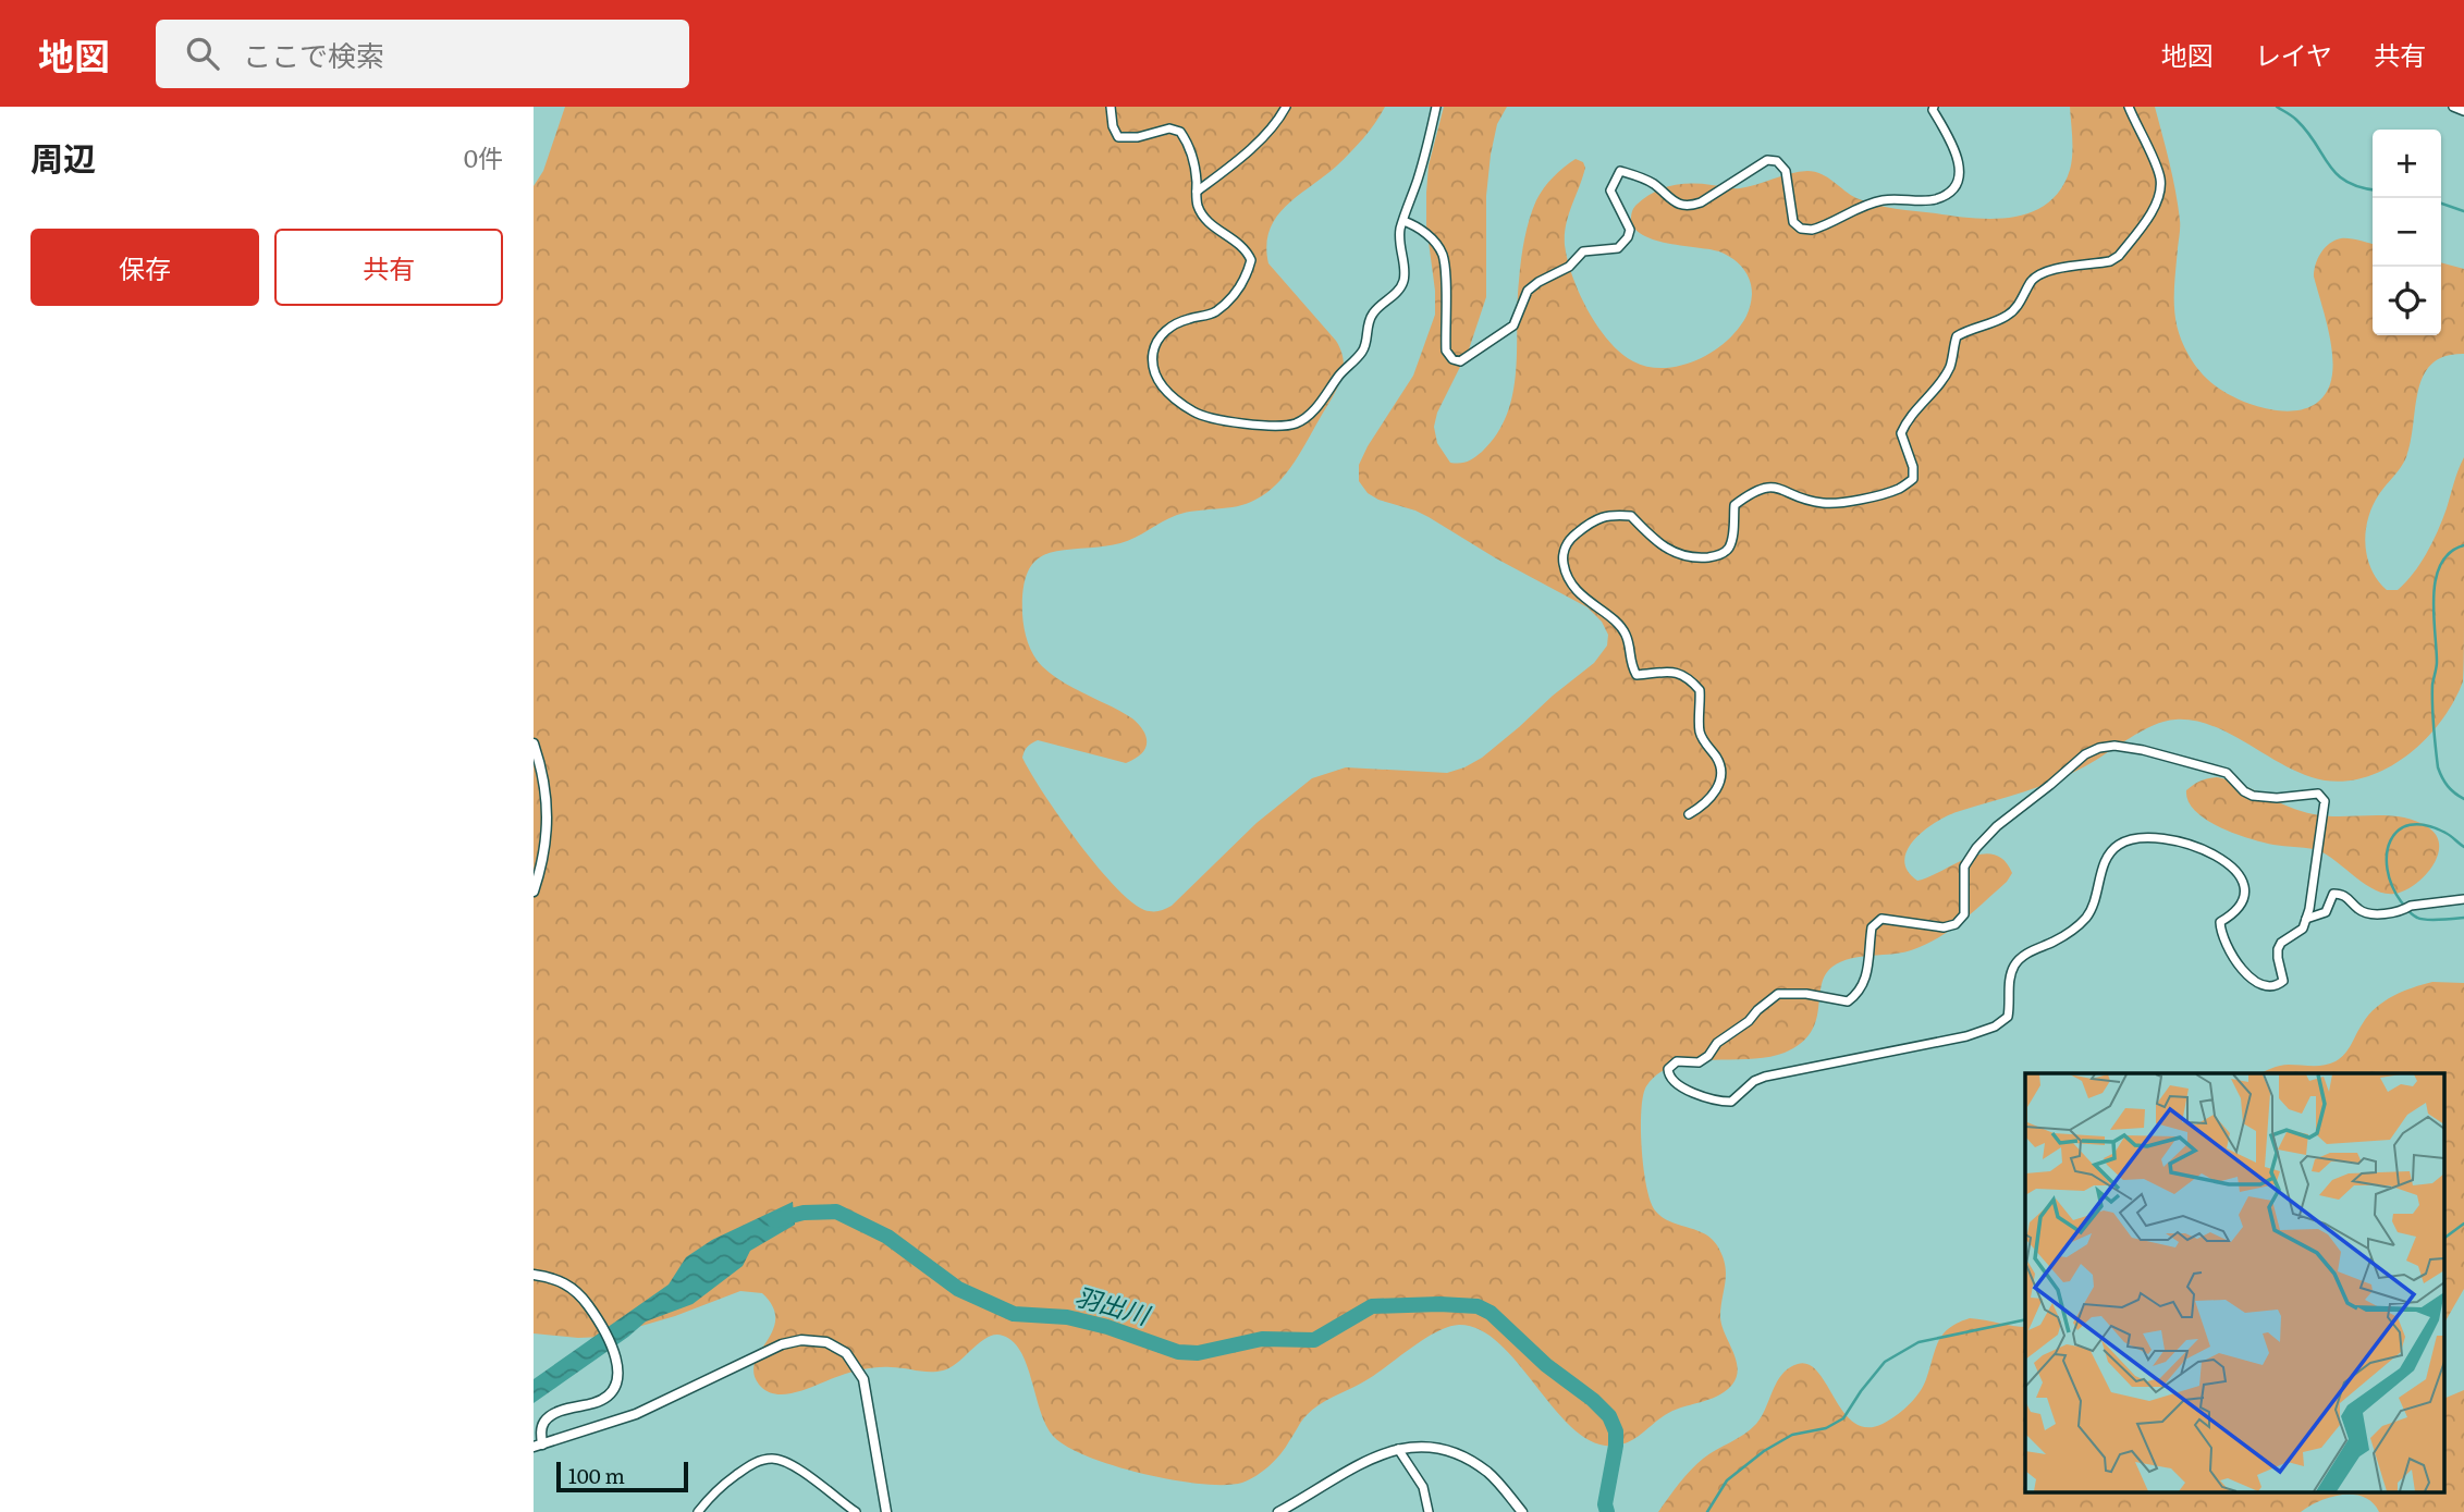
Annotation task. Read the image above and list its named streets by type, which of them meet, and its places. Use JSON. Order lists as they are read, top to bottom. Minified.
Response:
{"water":["羽出川"],"scale_bar":"100 m","page":{"header":"地図","search":"ここで検索","nav":["地図","レイヤ","共有"],"heading":["周辺","0件"],"map_buttons":["+","−"],"buttons":["保存","共有"],"scale":"100 m"}}
